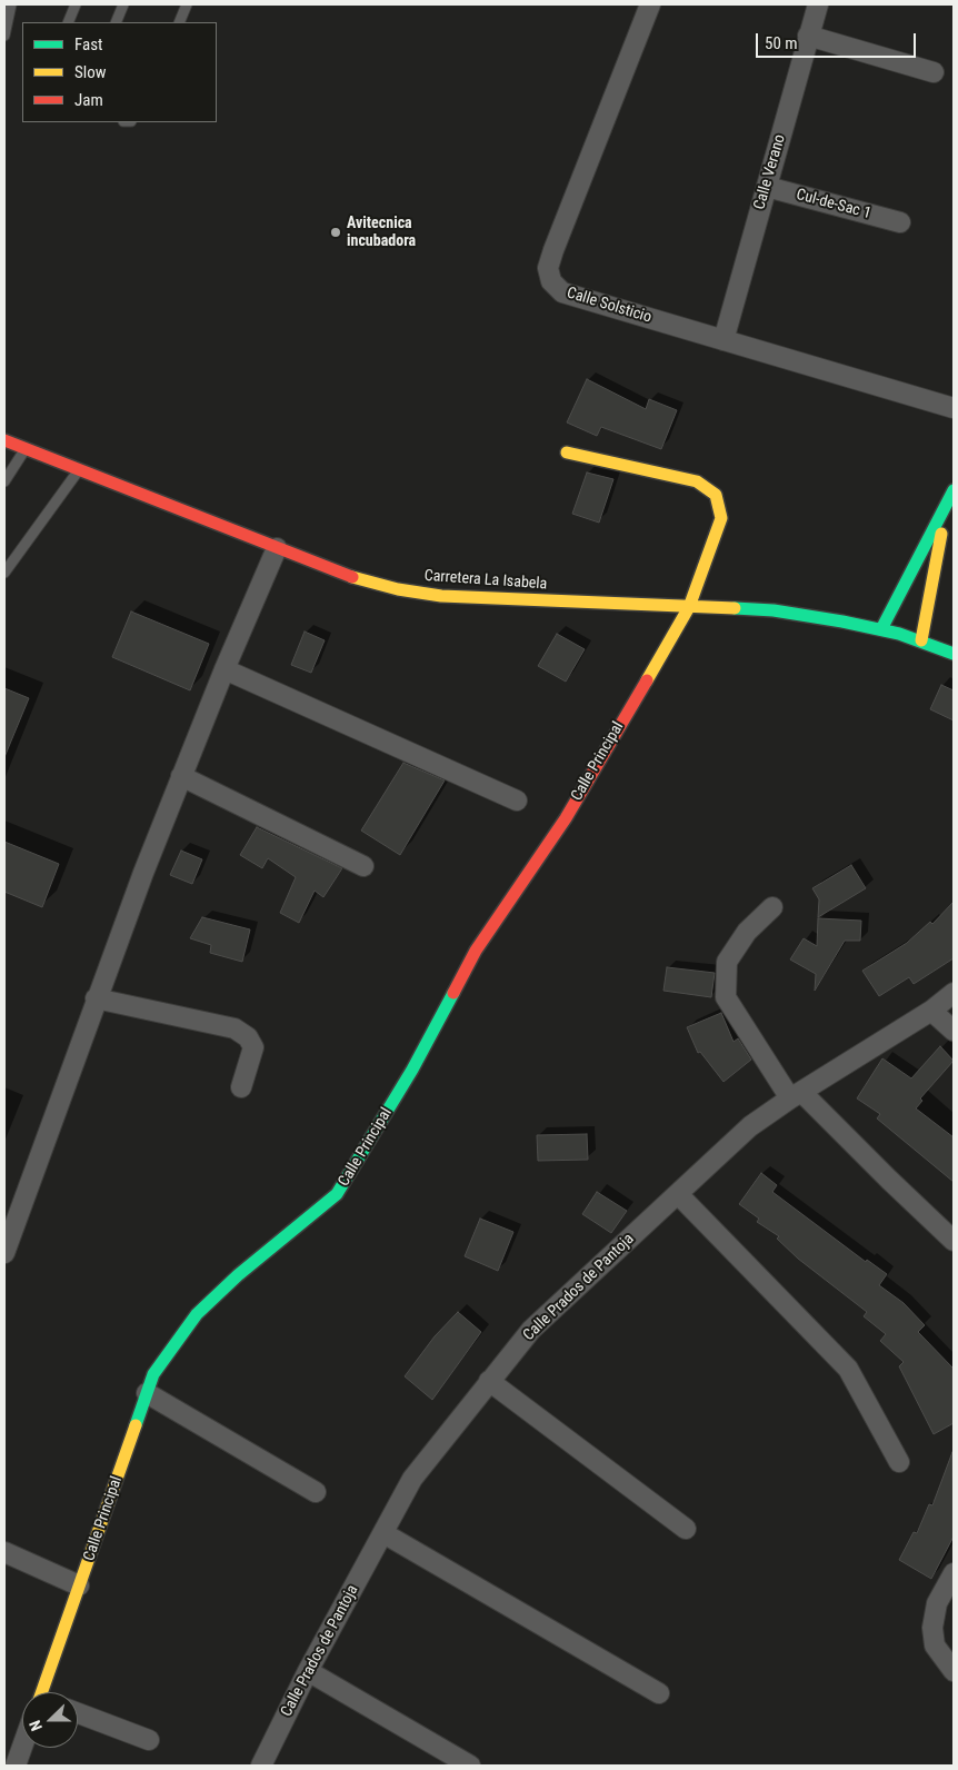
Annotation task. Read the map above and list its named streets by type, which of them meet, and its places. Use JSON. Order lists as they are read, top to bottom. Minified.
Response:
{"streets":{"street":["Calle Verano","Cul-de-Sac 1","Calle Solsticio","Carretera La Isabela","Calle Principal","Calle Prados de Pantoja"]},"crossings":[["Calle Verano","Cul-de-Sac 1"],["Calle Verano","Calle Solsticio"],["Carretera La Isabela","Calle Principal"]],"places":["Avitecnica incubadora"],"legend":["Fast","Slow","Jam"],"scale_bar":"50 m","north":"left"}
